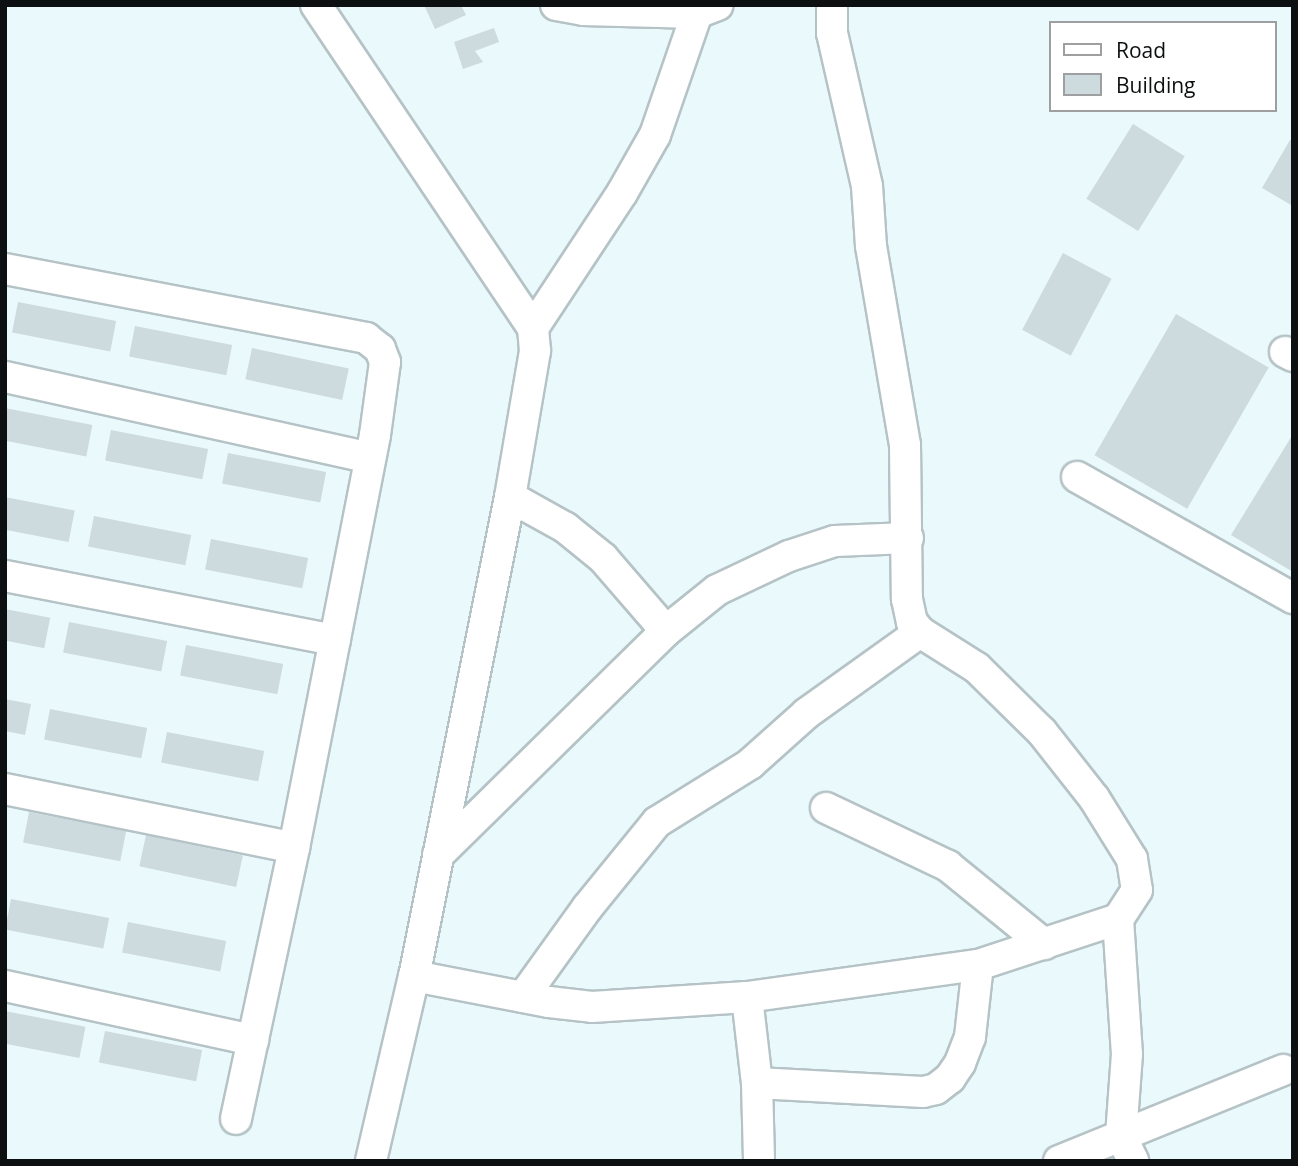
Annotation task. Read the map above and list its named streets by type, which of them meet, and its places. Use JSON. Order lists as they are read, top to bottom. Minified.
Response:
{"legend":["Road","Building"]}
